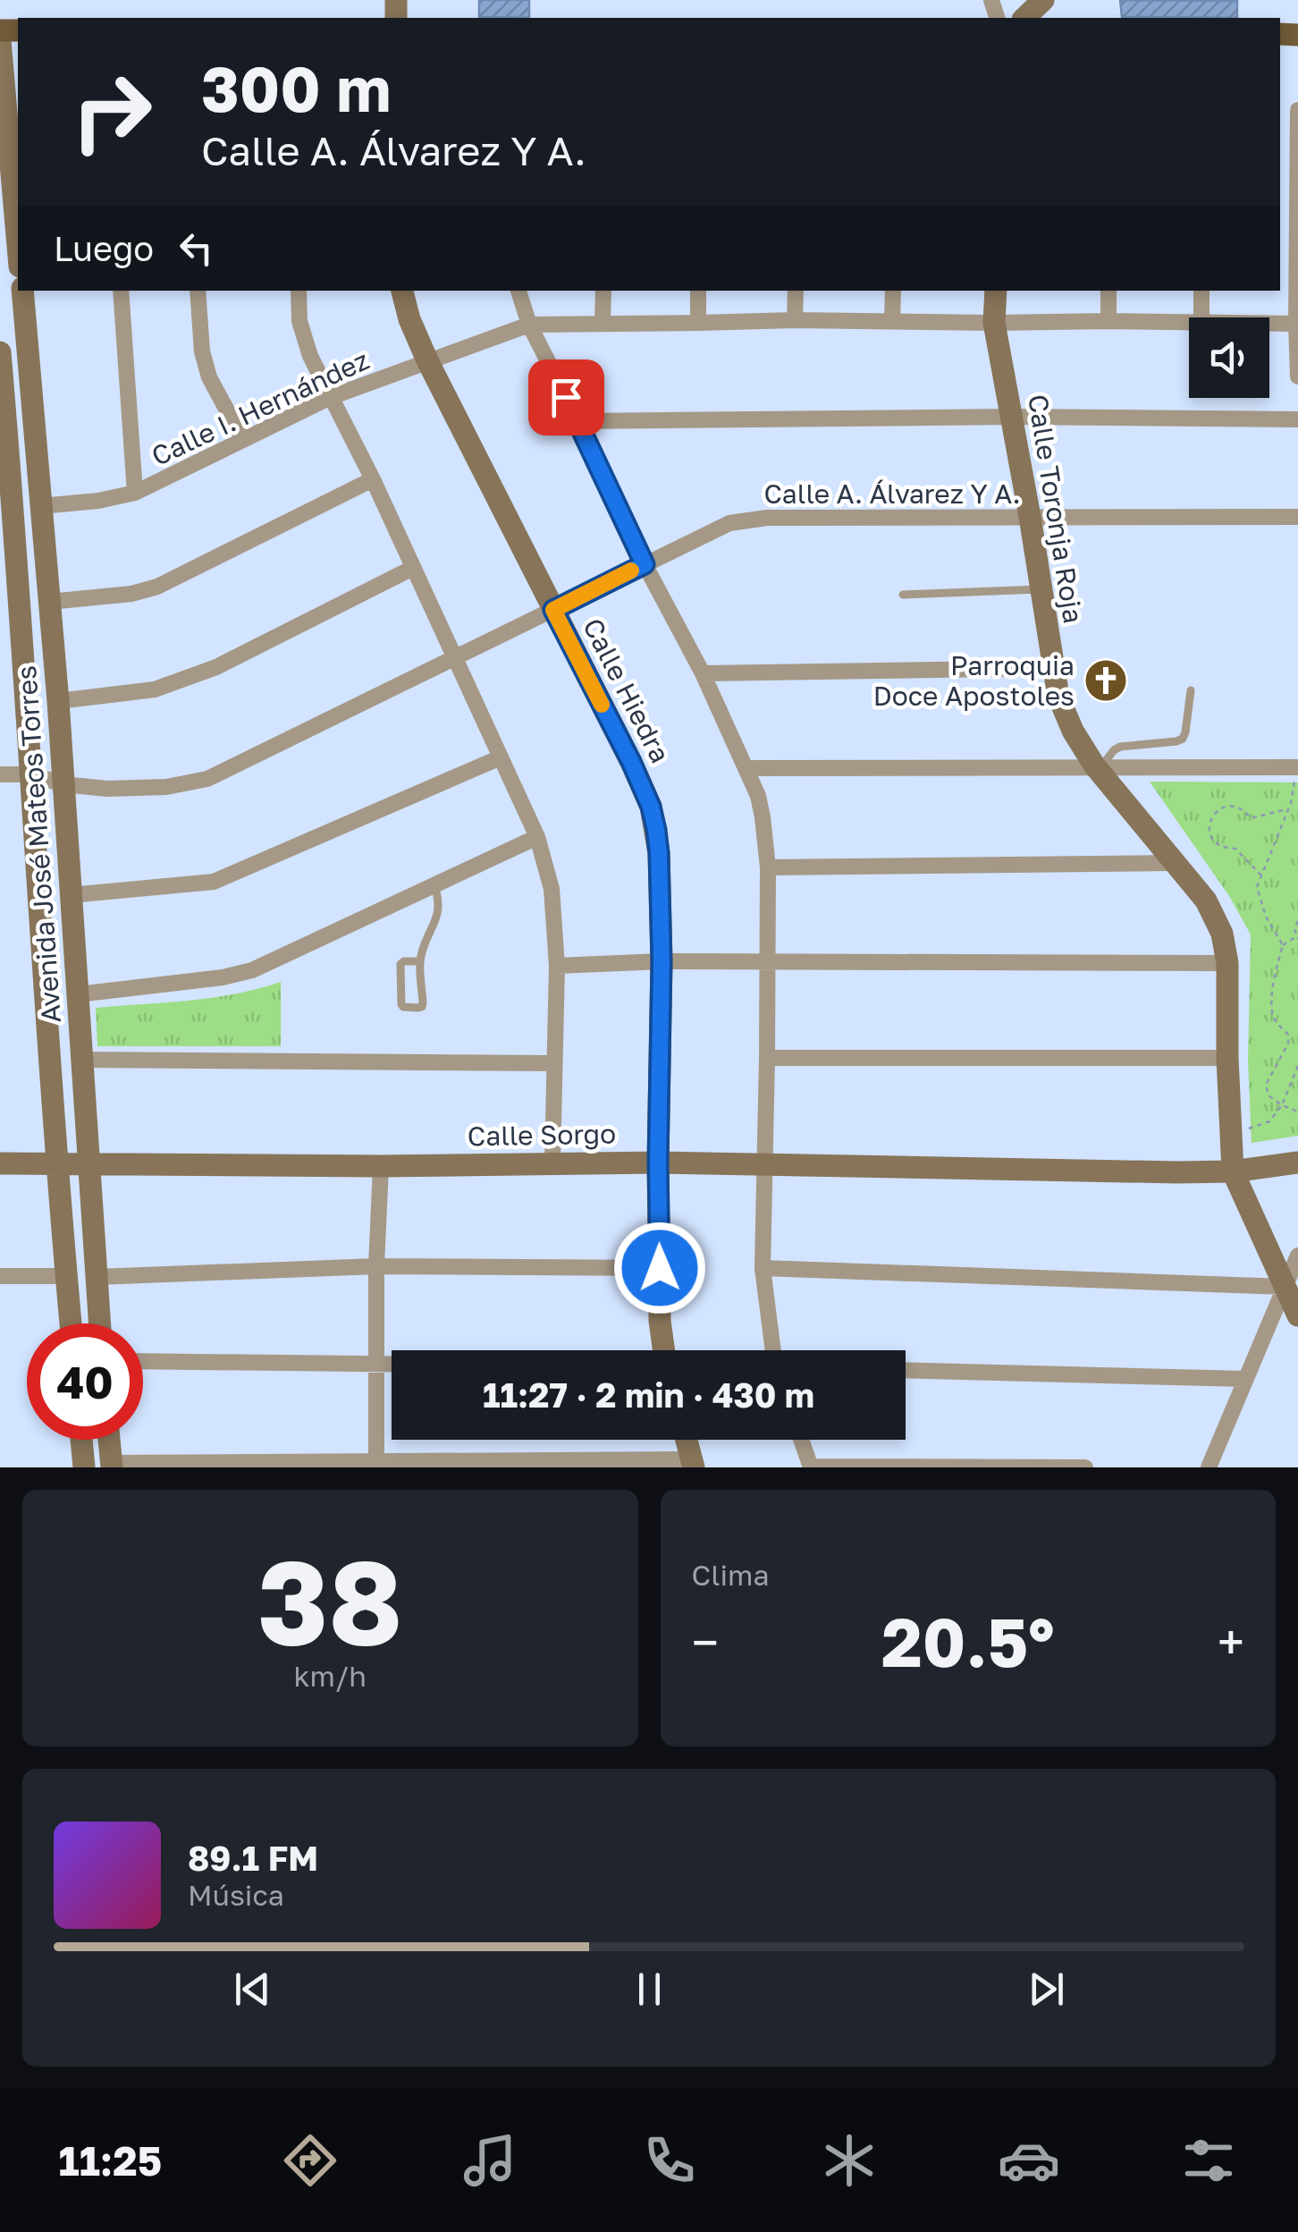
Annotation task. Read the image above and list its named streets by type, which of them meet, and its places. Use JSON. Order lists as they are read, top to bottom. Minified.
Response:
{"streets":{"street":["Calle I. Hernández","Calle A. Álvarez Y A.","Calle Toronja Roja","Calle Hiedra","Avenida José Mateos Torres","Calle Sorgo"]},"crossings":[["Calle I. Hernández","Calle Toronja Roja"],["Calle I. Hernández","Calle Hiedra"],["Calle I. Hernández","Avenida José Mateos Torres"],["Calle A. Álvarez Y A.","Calle Toronja Roja"],["Calle A. Álvarez Y A.","Calle Hiedra"],["Calle A. Álvarez Y A.","Avenida José Mateos Torres"],["Calle Toronja Roja","Calle Sorgo"],["Calle Hiedra","Calle Sorgo"],["Avenida José Mateos Torres","Calle Sorgo"]],"places":{"church":["Parroquia Doce Apostoles"]},"page":{"turn":["300 m","Calle A. Álvarez Y A."],"then":"Luego","limit":"40","trip":"11:27 · 2 min · 430 m","tile":[["38","km/h"],"Clima"],"heat":["−","20.5°","+"],"song":["89.1 FM","Música"],"tabs":"11:25"}}
